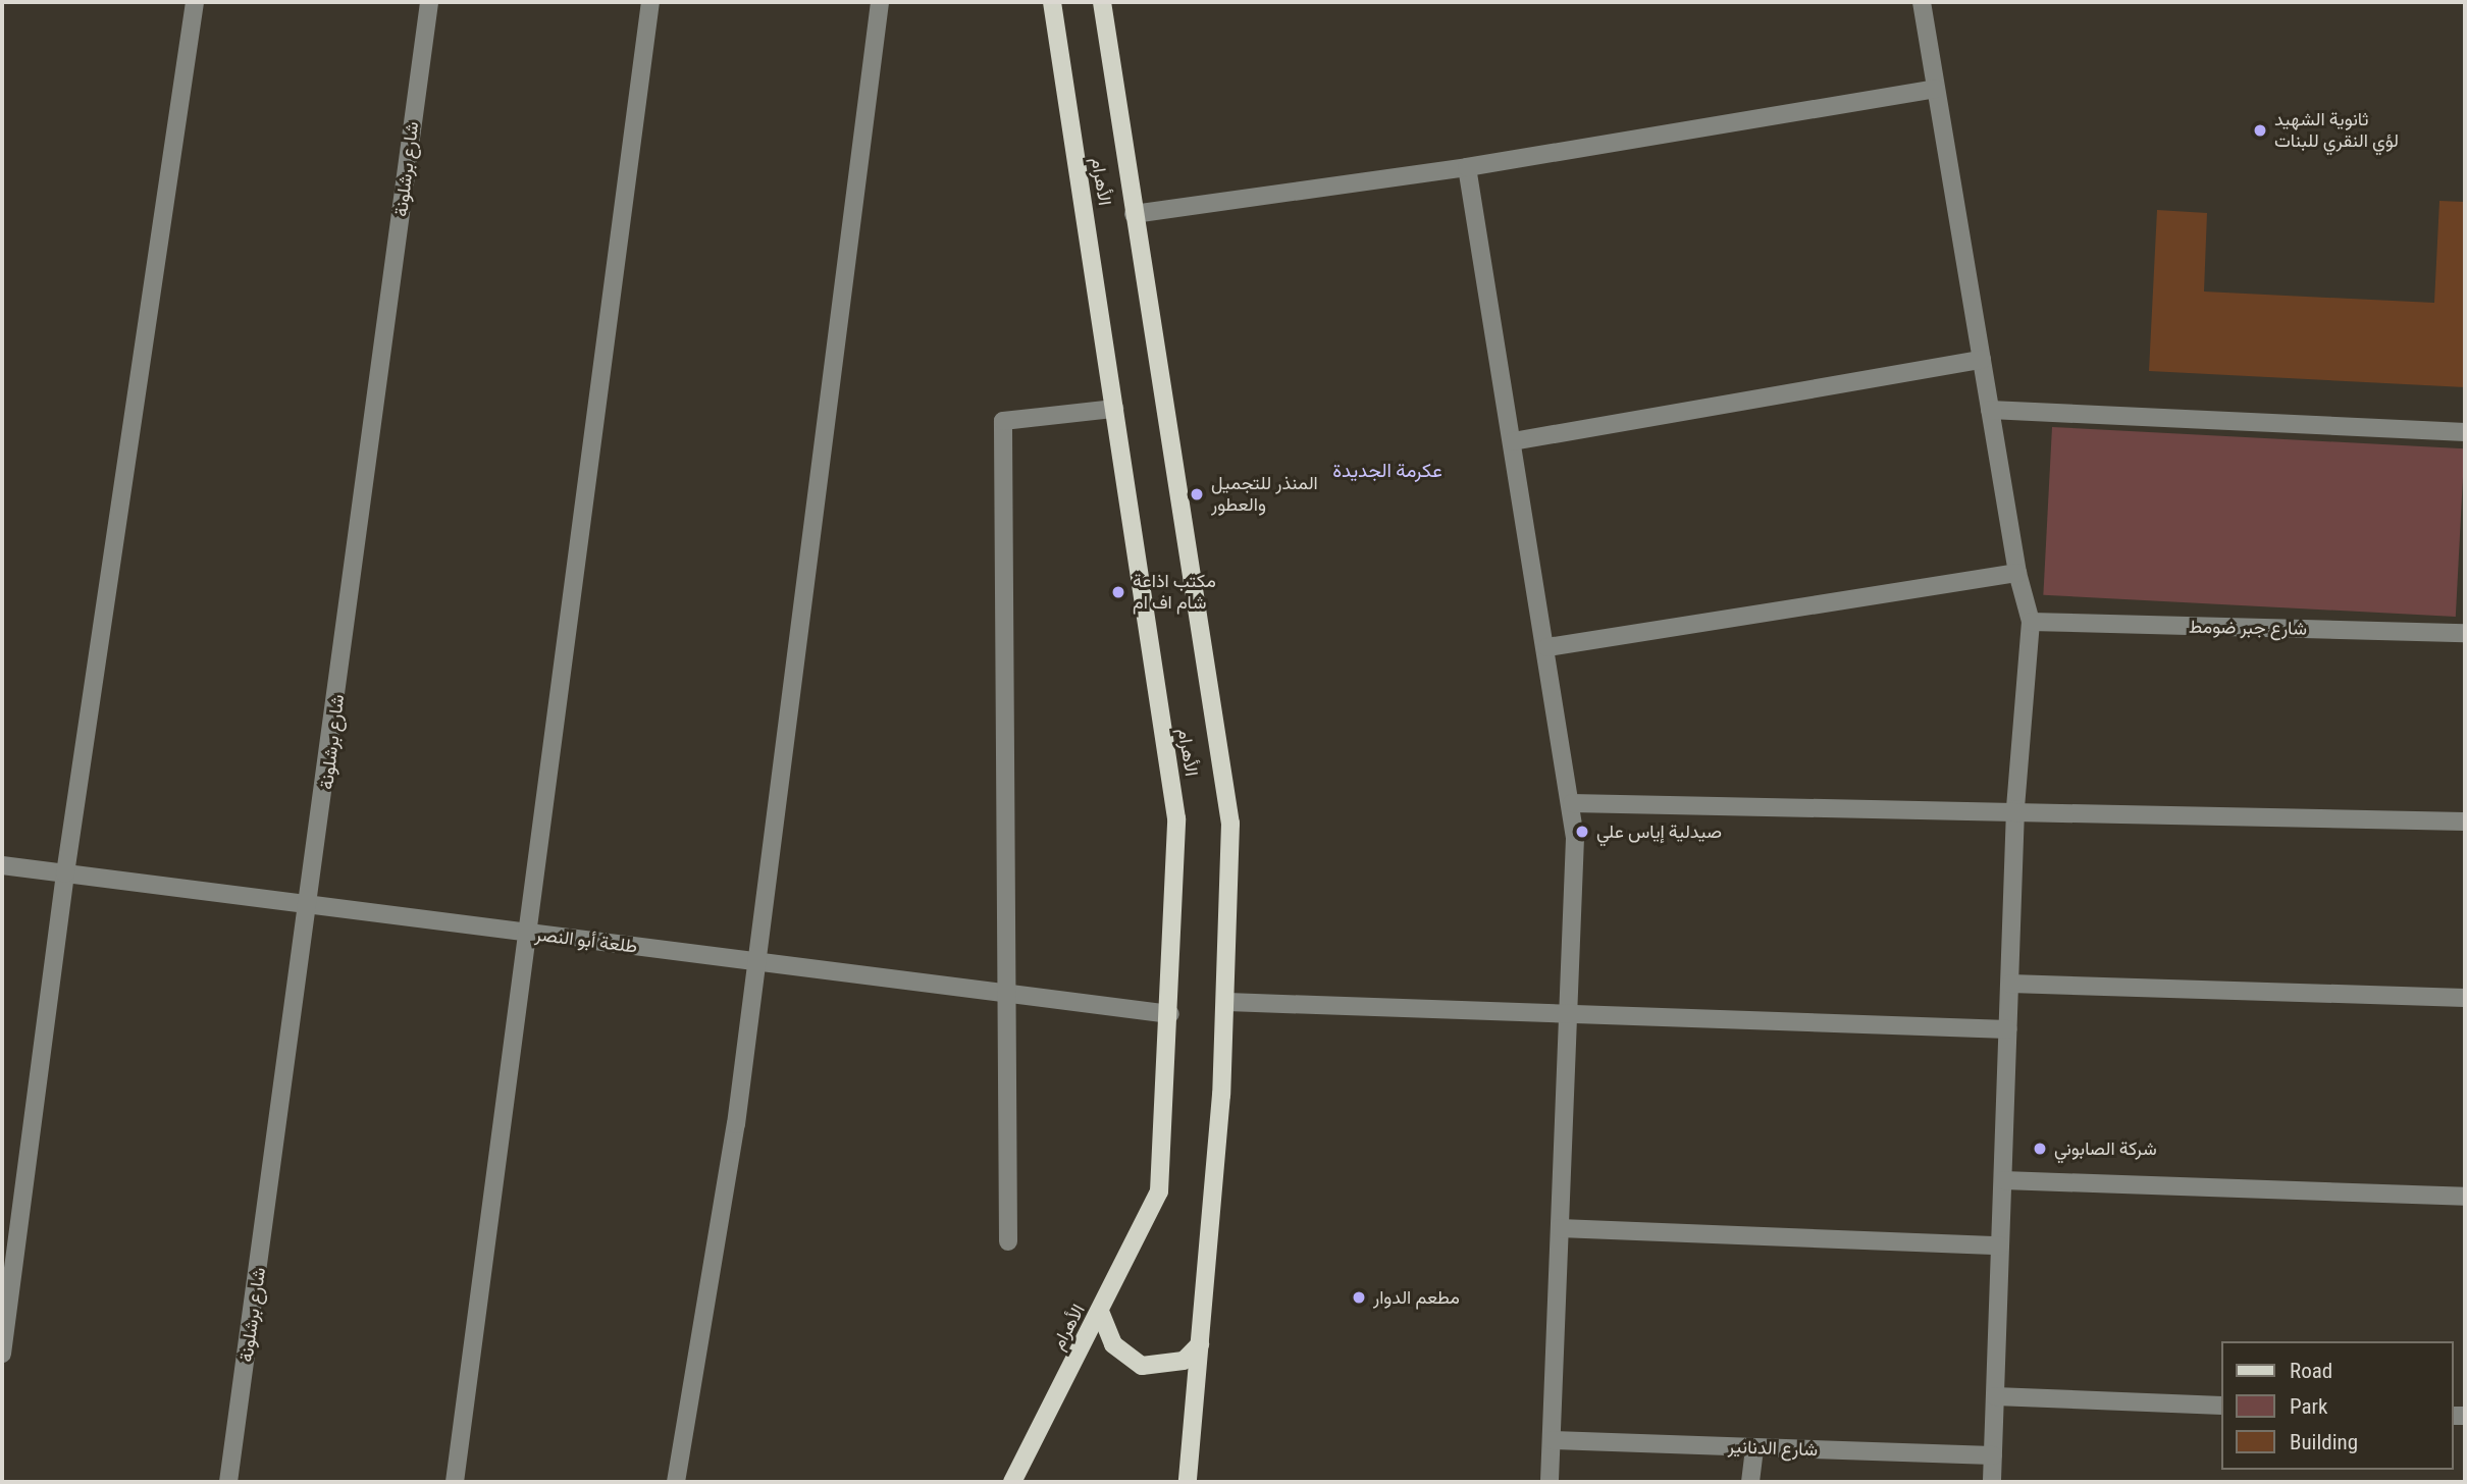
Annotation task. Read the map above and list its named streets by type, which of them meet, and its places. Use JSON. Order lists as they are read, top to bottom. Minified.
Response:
{"streets":{"main road":["الأهرام"],"street":["شارع برشلونة","شارع جبر ضومط","طلعة أبو النصر","شارع الدنانير"]},"crossings":[["شارع برشلونة","طلعة أبو النصر"],["الأهرام","طلعة أبو النصر"]],"districts":["عكرمة الجديدة"],"places":["ثانوية الشهيد لؤي النقري للبنات","المنذر للتجميل والعطور","مكتب اذاعة شام اف ام","صيدلية إياس علي","شركة الصابوني","مطعم الدوار"],"legend":["Road","Park","Building"]}
